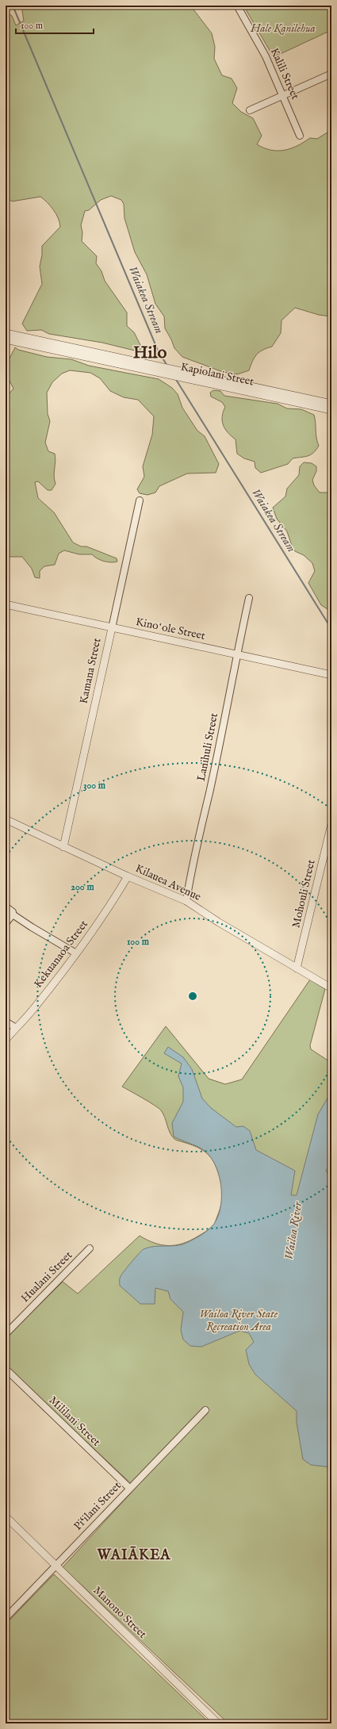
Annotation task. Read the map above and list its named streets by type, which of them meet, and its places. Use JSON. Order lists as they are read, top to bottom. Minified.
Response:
{"streets":{"street":["Kalili Street","Kapiolani Street","Kinoʻole Street","Kamana Street","Lanihuli Street","Kilauea Avenue","Mohouli Street","Kekuanaoa Street","Hualani Street","Mililani Street","Pi‘ilani Street","Manono Street"]},"crossings":[["Kinoʻole Street","Kamana Street"],["Kinoʻole Street","Lanihuli Street"],["Kamana Street","Kilauea Avenue"],["Lanihuli Street","Kilauea Avenue"],["Kilauea Avenue","Mohouli Street"],["Kilauea Avenue","Kekuanaoa Street"],["Mililani Street","Pi‘ilani Street"],["Pi‘ilani Street","Manono Street"]],"districts":["Hilo","WAIĀKEA"],"water":["Waiakea Stream","Wailoa River"],"parks":["Hale Kanilehua","Wailoa River State Recreation Area"],"scale_bar":"100 m","rings":["300 m","200 m","100 m"]}
